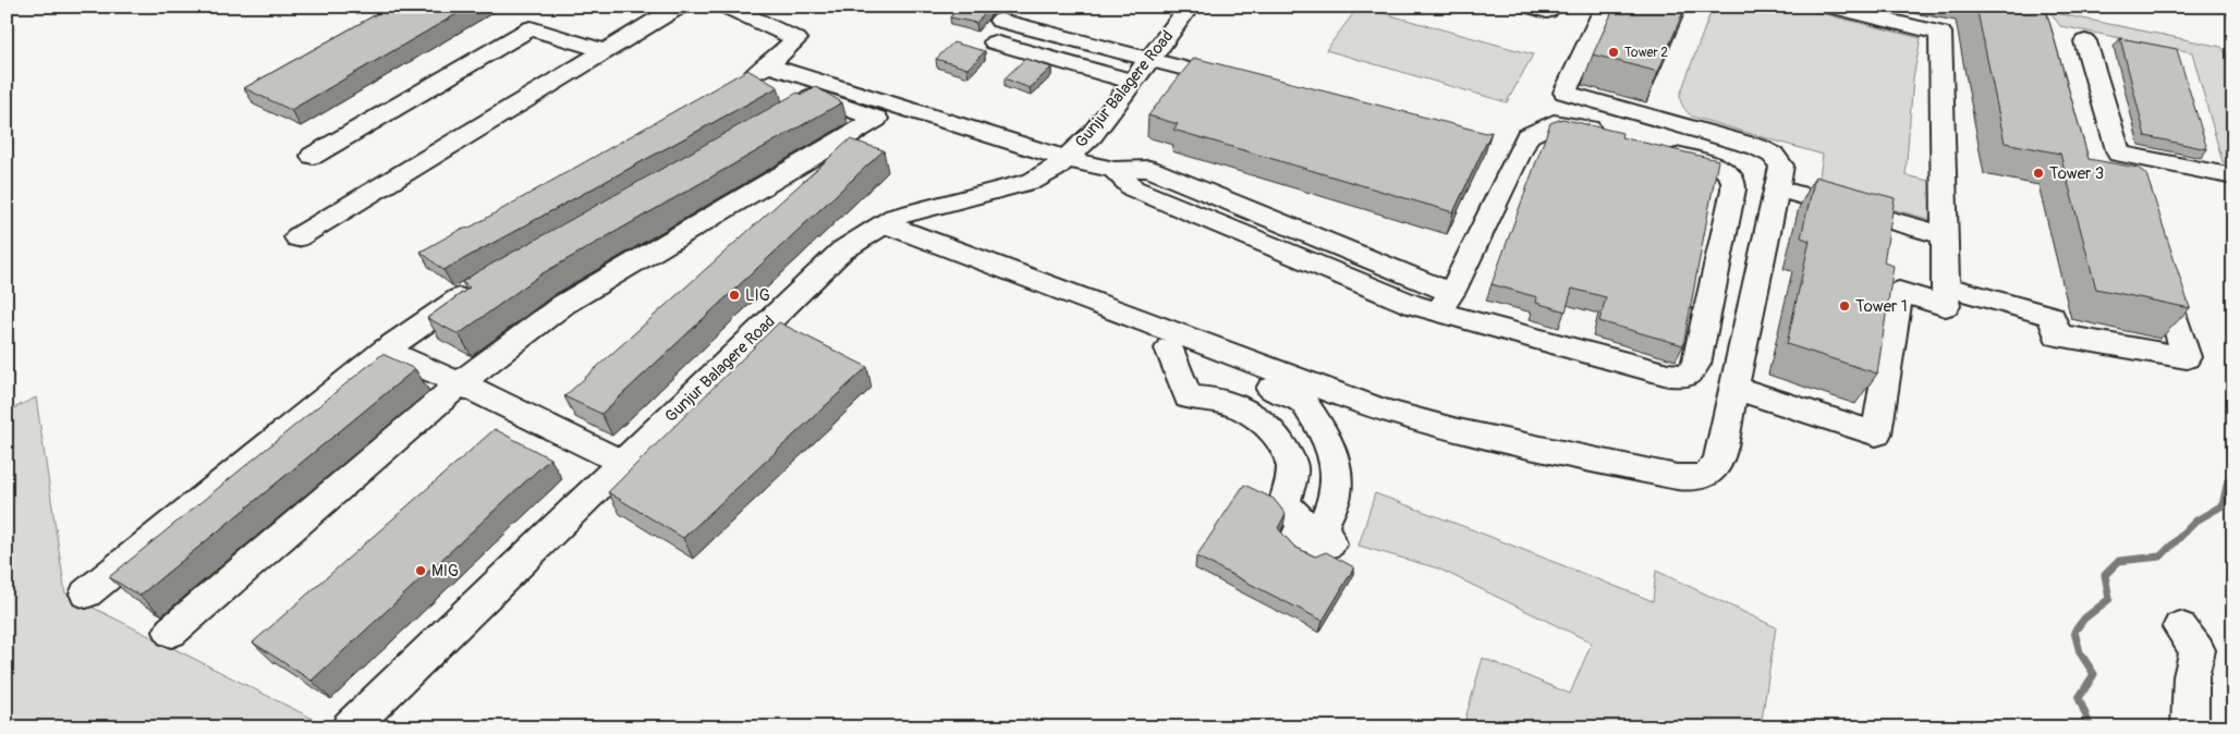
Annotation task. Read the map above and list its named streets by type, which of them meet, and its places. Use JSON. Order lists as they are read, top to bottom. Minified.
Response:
{"streets":{"street":["Gunjur Balagere Road"]},"places":["Tower 2","Tower 3","LIG","Tower 1","MIG"]}
